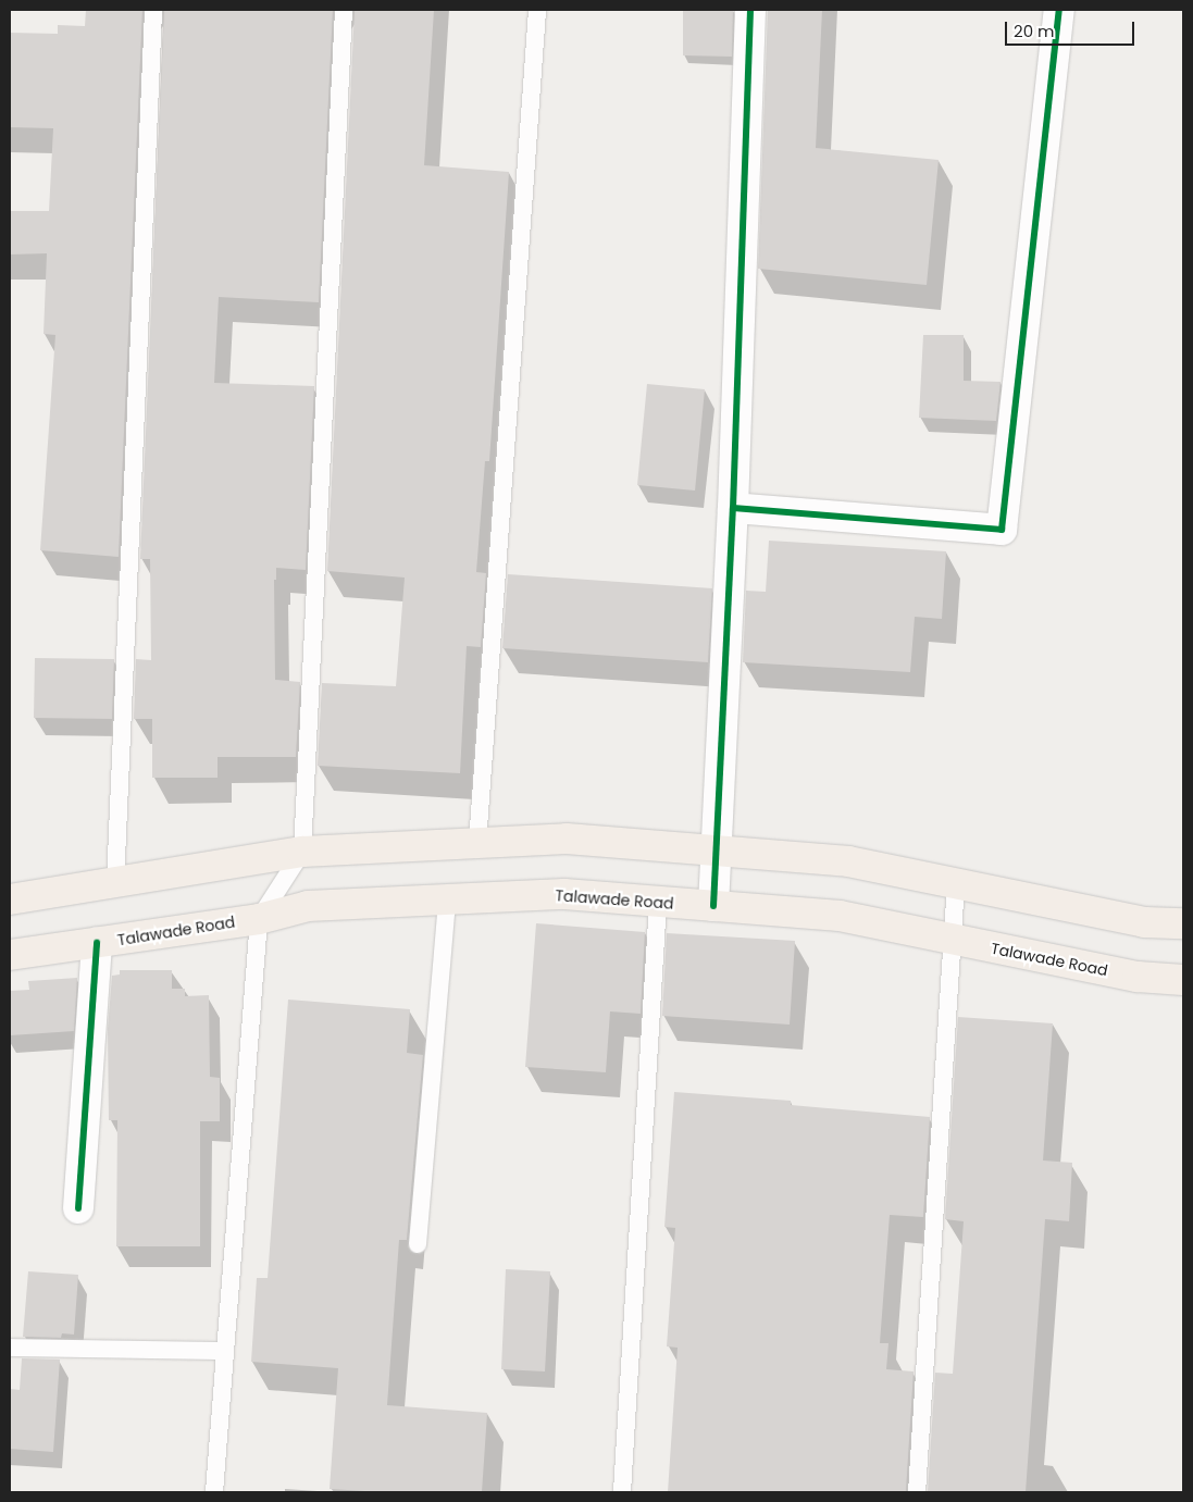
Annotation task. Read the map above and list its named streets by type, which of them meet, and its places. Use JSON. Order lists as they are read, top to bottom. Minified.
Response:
{"streets":{"main road":["Talawade Road"]},"scale_bar":"20 m"}
